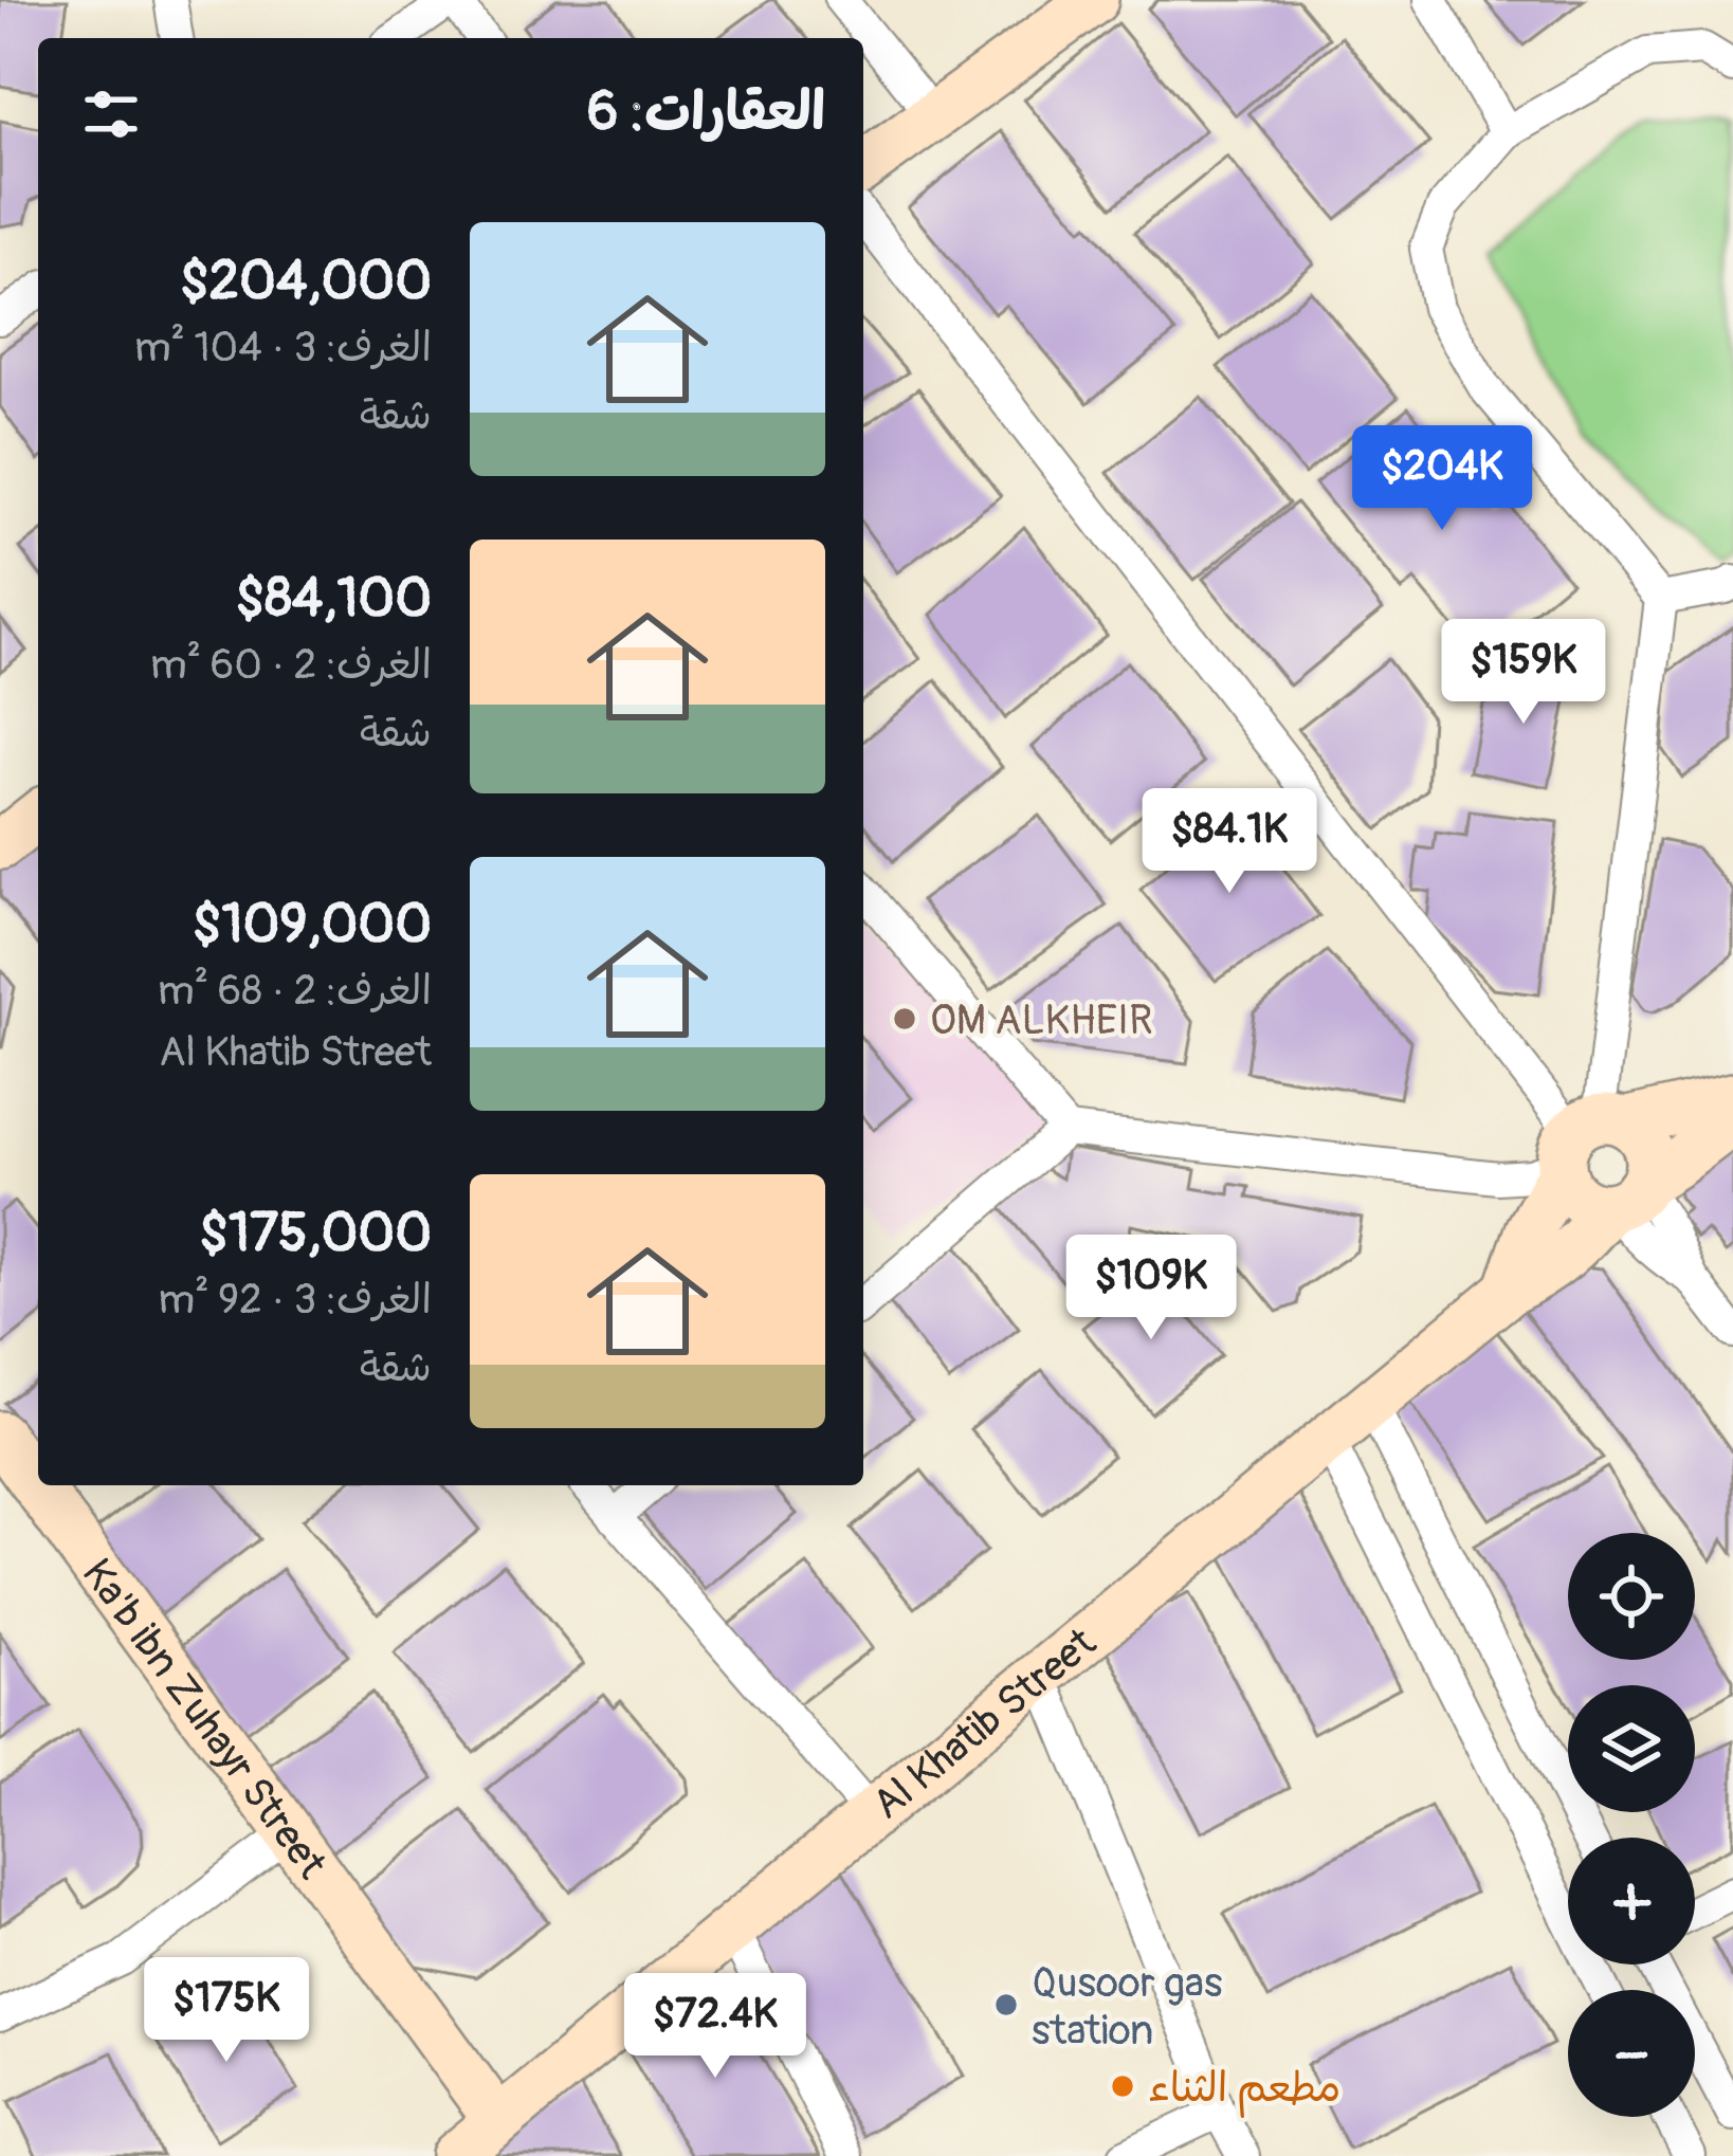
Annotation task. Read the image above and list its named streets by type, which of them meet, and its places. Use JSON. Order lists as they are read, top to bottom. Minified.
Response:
{"streets":{"main road":["Ka'b ibn Zuhayr Street","Al Khatib Street"]},"crossings":[["Ka'b ibn Zuhayr Street","Al Khatib Street"]],"places":["OM ALKHEIR","Qusoor gas station","مطعم الثناء"],"page":{"heading":"العقارات: 6","list":[{"name":"$204,000","note":"الغرف: 3 · 104 m² · شقة"},{"name":"$84,100","note":"الغرف: 2 · 60 m² · شقة"},{"name":"$109,000","note":"الغرف: 2 · 68 m² · Al Khatib Street"},{"name":"$175,000","note":"الغرف: 3 · 92 m² · شقة"}],"price":["$204K","$159K","$84.1K","$109K","$175K","$72.4K"],"map_buttons":["+","−"]}}
